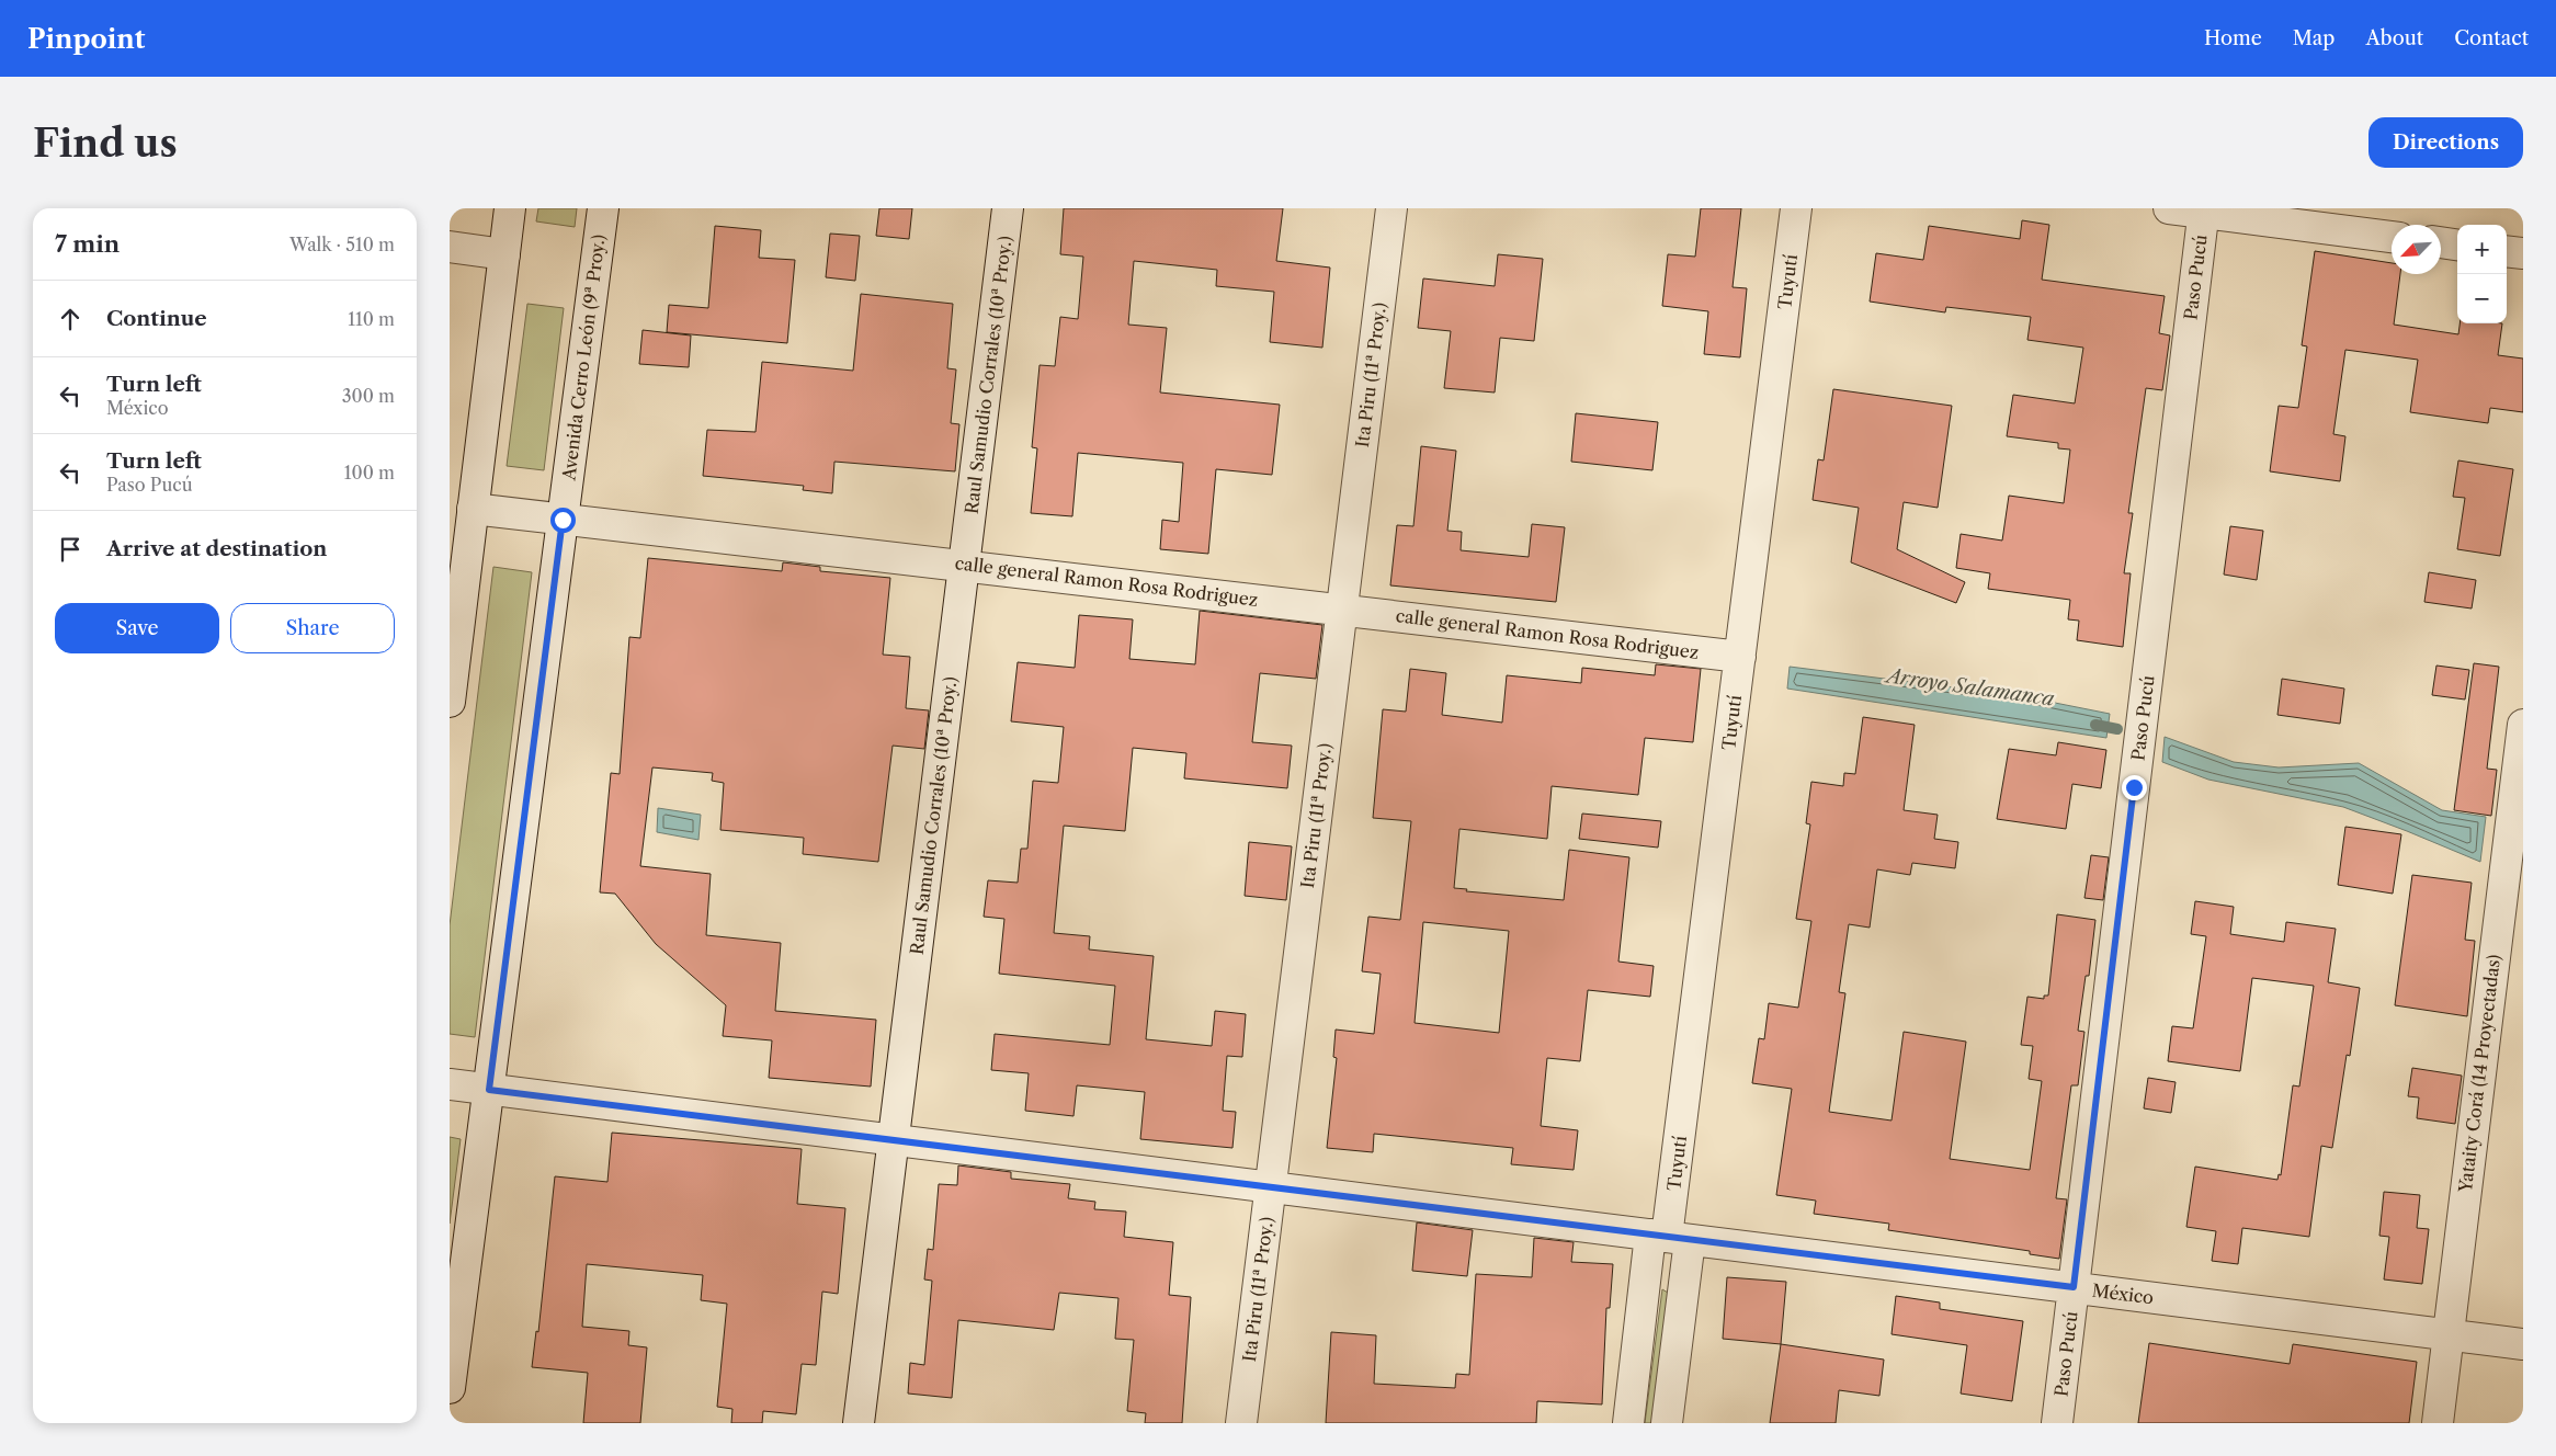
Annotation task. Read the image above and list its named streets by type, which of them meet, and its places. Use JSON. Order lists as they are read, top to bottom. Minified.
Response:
{"streets":{"street":["Paso Pucú","Tuyutí","Avenida Cerro León (9ª Proy.)","Raul Samudio Corrales (10ª Proy.)","Ita Piru (11ª Proy.)","calle general Ramon Rosa Rodriguez","Yataity Corá (14 Proyectadas)","México"]},"crossings":[["Paso Pucú","México"],["Tuyutí","calle general Ramon Rosa Rodriguez"],["Tuyutí","México"],["Avenida Cerro León (9ª Proy.)","calle general Ramon Rosa Rodriguez"],["Avenida Cerro León (9ª Proy.)","México"],["Raul Samudio Corrales (10ª Proy.)","calle general Ramon Rosa Rodriguez"],["Raul Samudio Corrales (10ª Proy.)","México"],["Ita Piru (11ª Proy.)","calle general Ramon Rosa Rodriguez"],["Ita Piru (11ª Proy.)","México"],["Yataity Corá (14 Proyectadas)","México"]],"water":["Arroyo Salamanca"],"north":"bottom left","page":{"header":"Pinpoint","nav":["Home","Map","About","Contact"],"buttons":["Directions",["Save","Share"]],"title":"Find us","heading":["7 min","Walk · 510 m"],"map_buttons":["+","−"],"list":[["Continue","110 m"],["Turn left","México","300 m"],["Turn left","Paso Pucú","100 m"],"Arrive at destination"]}}
